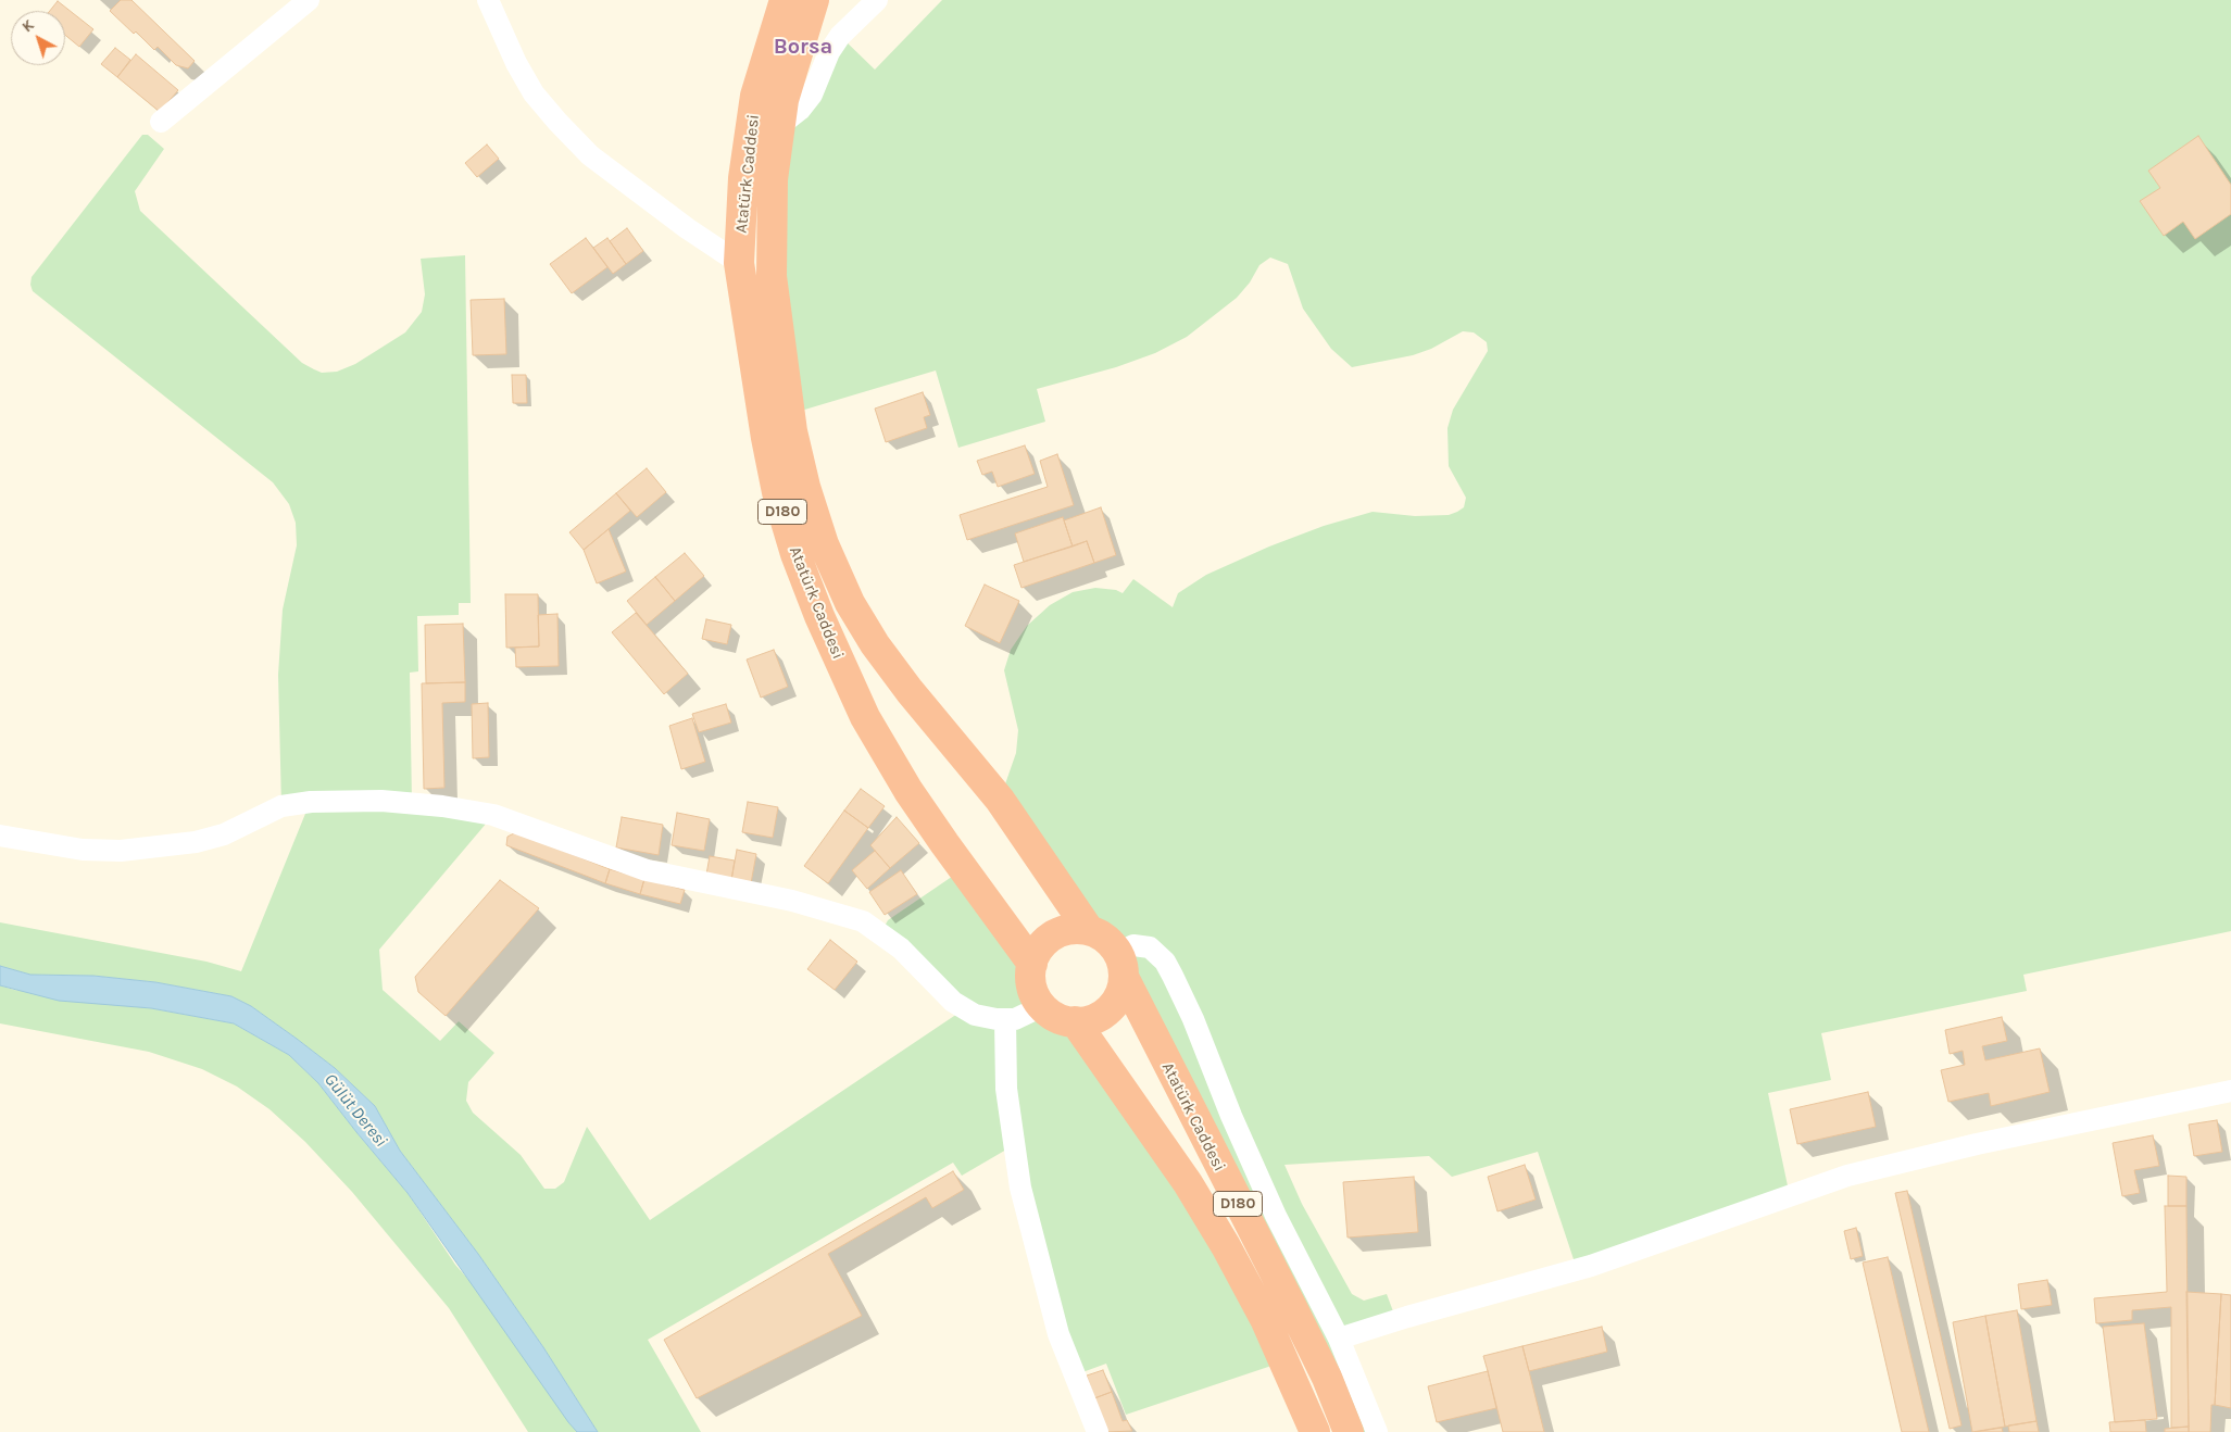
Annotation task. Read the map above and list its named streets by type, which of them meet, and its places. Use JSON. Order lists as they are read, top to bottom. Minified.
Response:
{"streets":{"highway":["Atatürk Caddesi","D180"]},"crossings":[["Atatürk Caddesi","D180"]],"districts":["Borsa"],"water":["Gülüt Deresi"],"north":"top left"}
